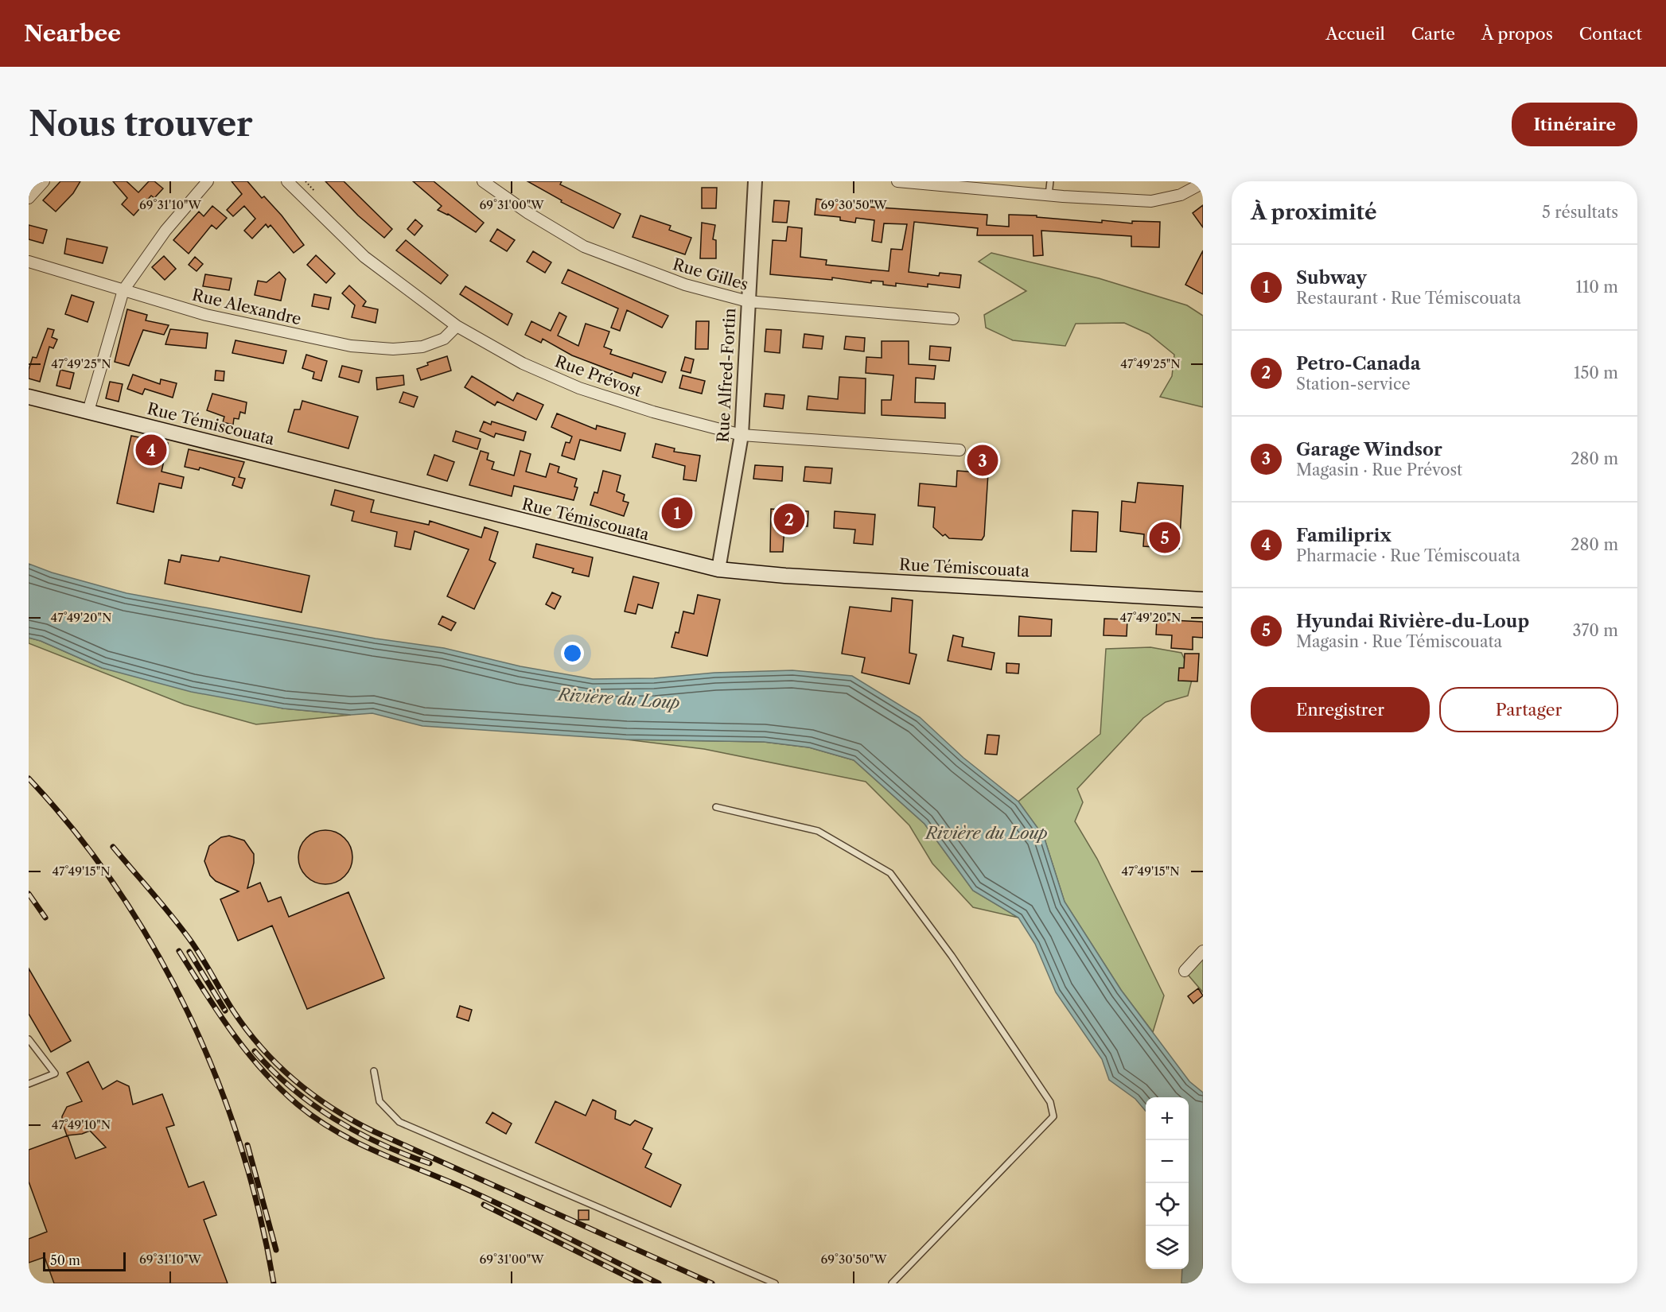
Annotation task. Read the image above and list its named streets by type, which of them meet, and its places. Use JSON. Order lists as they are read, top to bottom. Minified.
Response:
{"streets":{"main road":["Rue Témiscouata"],"street":["Rue Gilles","Rue Alexandre","Rue Alfred-Fortin","Rue Prévost"]},"crossings":[["Rue Gilles","Rue Alfred-Fortin"],["Rue Alexandre","Rue Prévost"],["Rue Alfred-Fortin","Rue Prévost"],["Rue Alfred-Fortin","Rue Témiscouata"]],"water":["Rivière du Loup"],"scale_bar":"50 m","page":{"header":"Nearbee","nav":["Accueil","Carte","À propos","Contact"],"buttons":["Itinéraire",["Enregistrer","Partager"]],"title":"Nous trouver","heading":["À proximité","5 résultats"],"list":[{"mark":"1","name":"Subway","note":"Restaurant · Rue Témiscouata","value":"110 m"},{"mark":"2","name":"Petro-Canada","note":"Station-service","value":"150 m"},{"mark":"3","name":"Garage Windsor","note":"Magasin · Rue Prévost","value":"280 m"},{"mark":"4","name":"Familiprix","note":"Pharmacie · Rue Témiscouata","value":"280 m"},{"mark":"5","name":"Hyundai Rivière-du-Loup","note":"Magasin · Rue Témiscouata","value":"370 m"}],"pins":["4","3","1","2","5"],"map_buttons":["+","−"],"scale":"50 m"},"coordinates":["69°31'10\"W","69°31'00\"W","69°30'50\"W","47°49'25\"N","47°49'20\"N","47°49'15\"N","47°49'10\"N"]}
